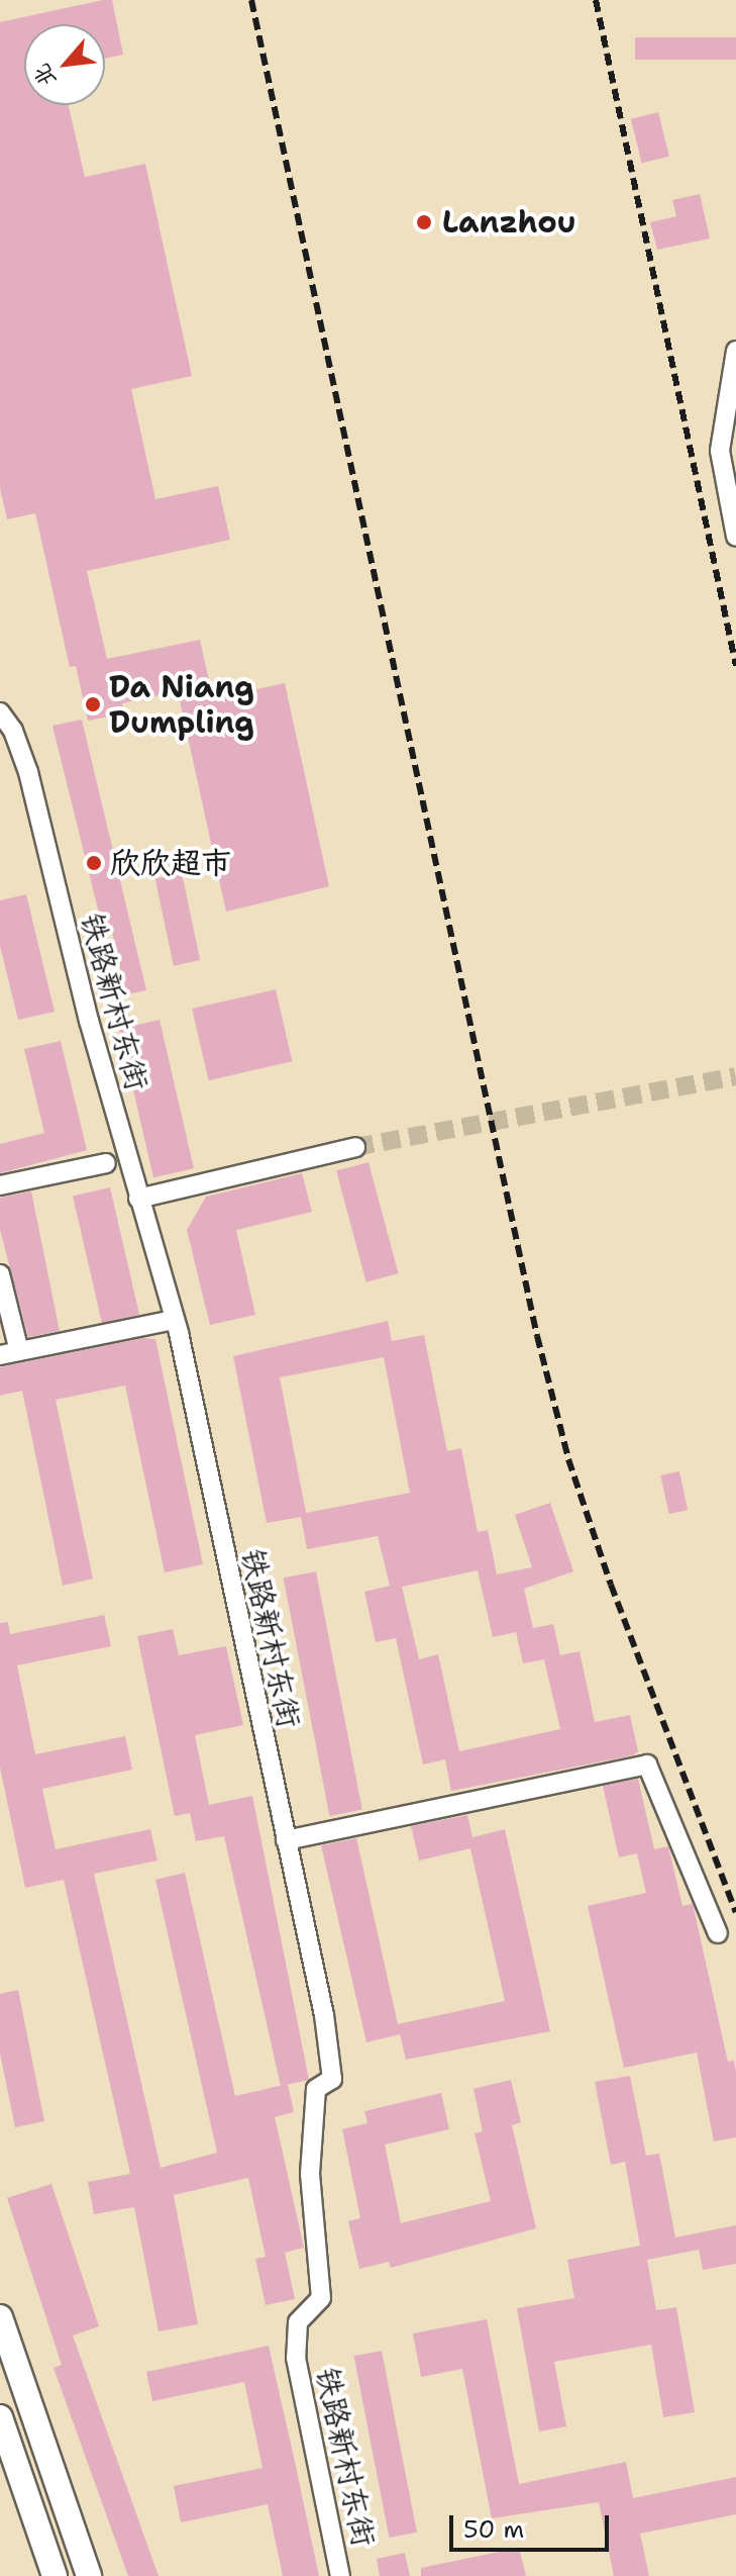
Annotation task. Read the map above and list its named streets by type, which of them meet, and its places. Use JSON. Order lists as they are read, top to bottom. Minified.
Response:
{"streets":{"street":["铁路新村东街"]},"places":["Lanzhou","Da Niang Dumpling","欣欣超市"],"scale_bar":"50 m","north":"bottom left"}
